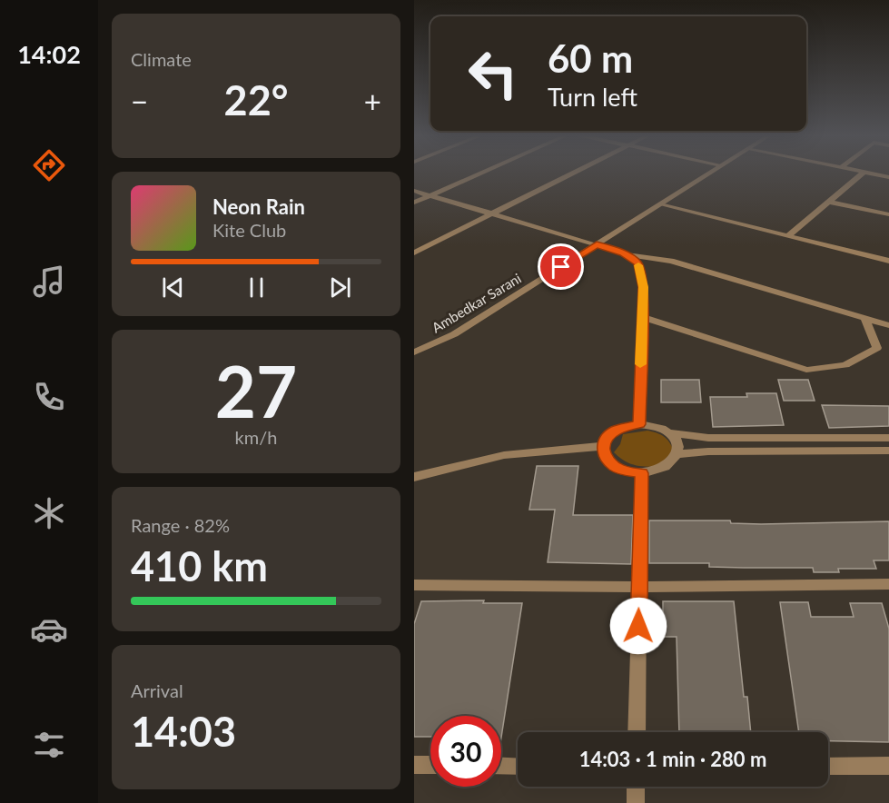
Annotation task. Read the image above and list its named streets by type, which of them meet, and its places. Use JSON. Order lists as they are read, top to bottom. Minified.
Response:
{"streets":{"street":["Ambedkar Sarani"]},"page":{"tabs":"14:02","tile":["Climate",["27","km/h"],["Range · 82%","410 km"],["Arrival","14:03"]],"turn":["60 m","Turn left"],"heat":["−","22°","+"],"song":["Neon Rain","Kite Club"],"limit":"30","trip":"14:03 · 1 min · 280 m"}}
